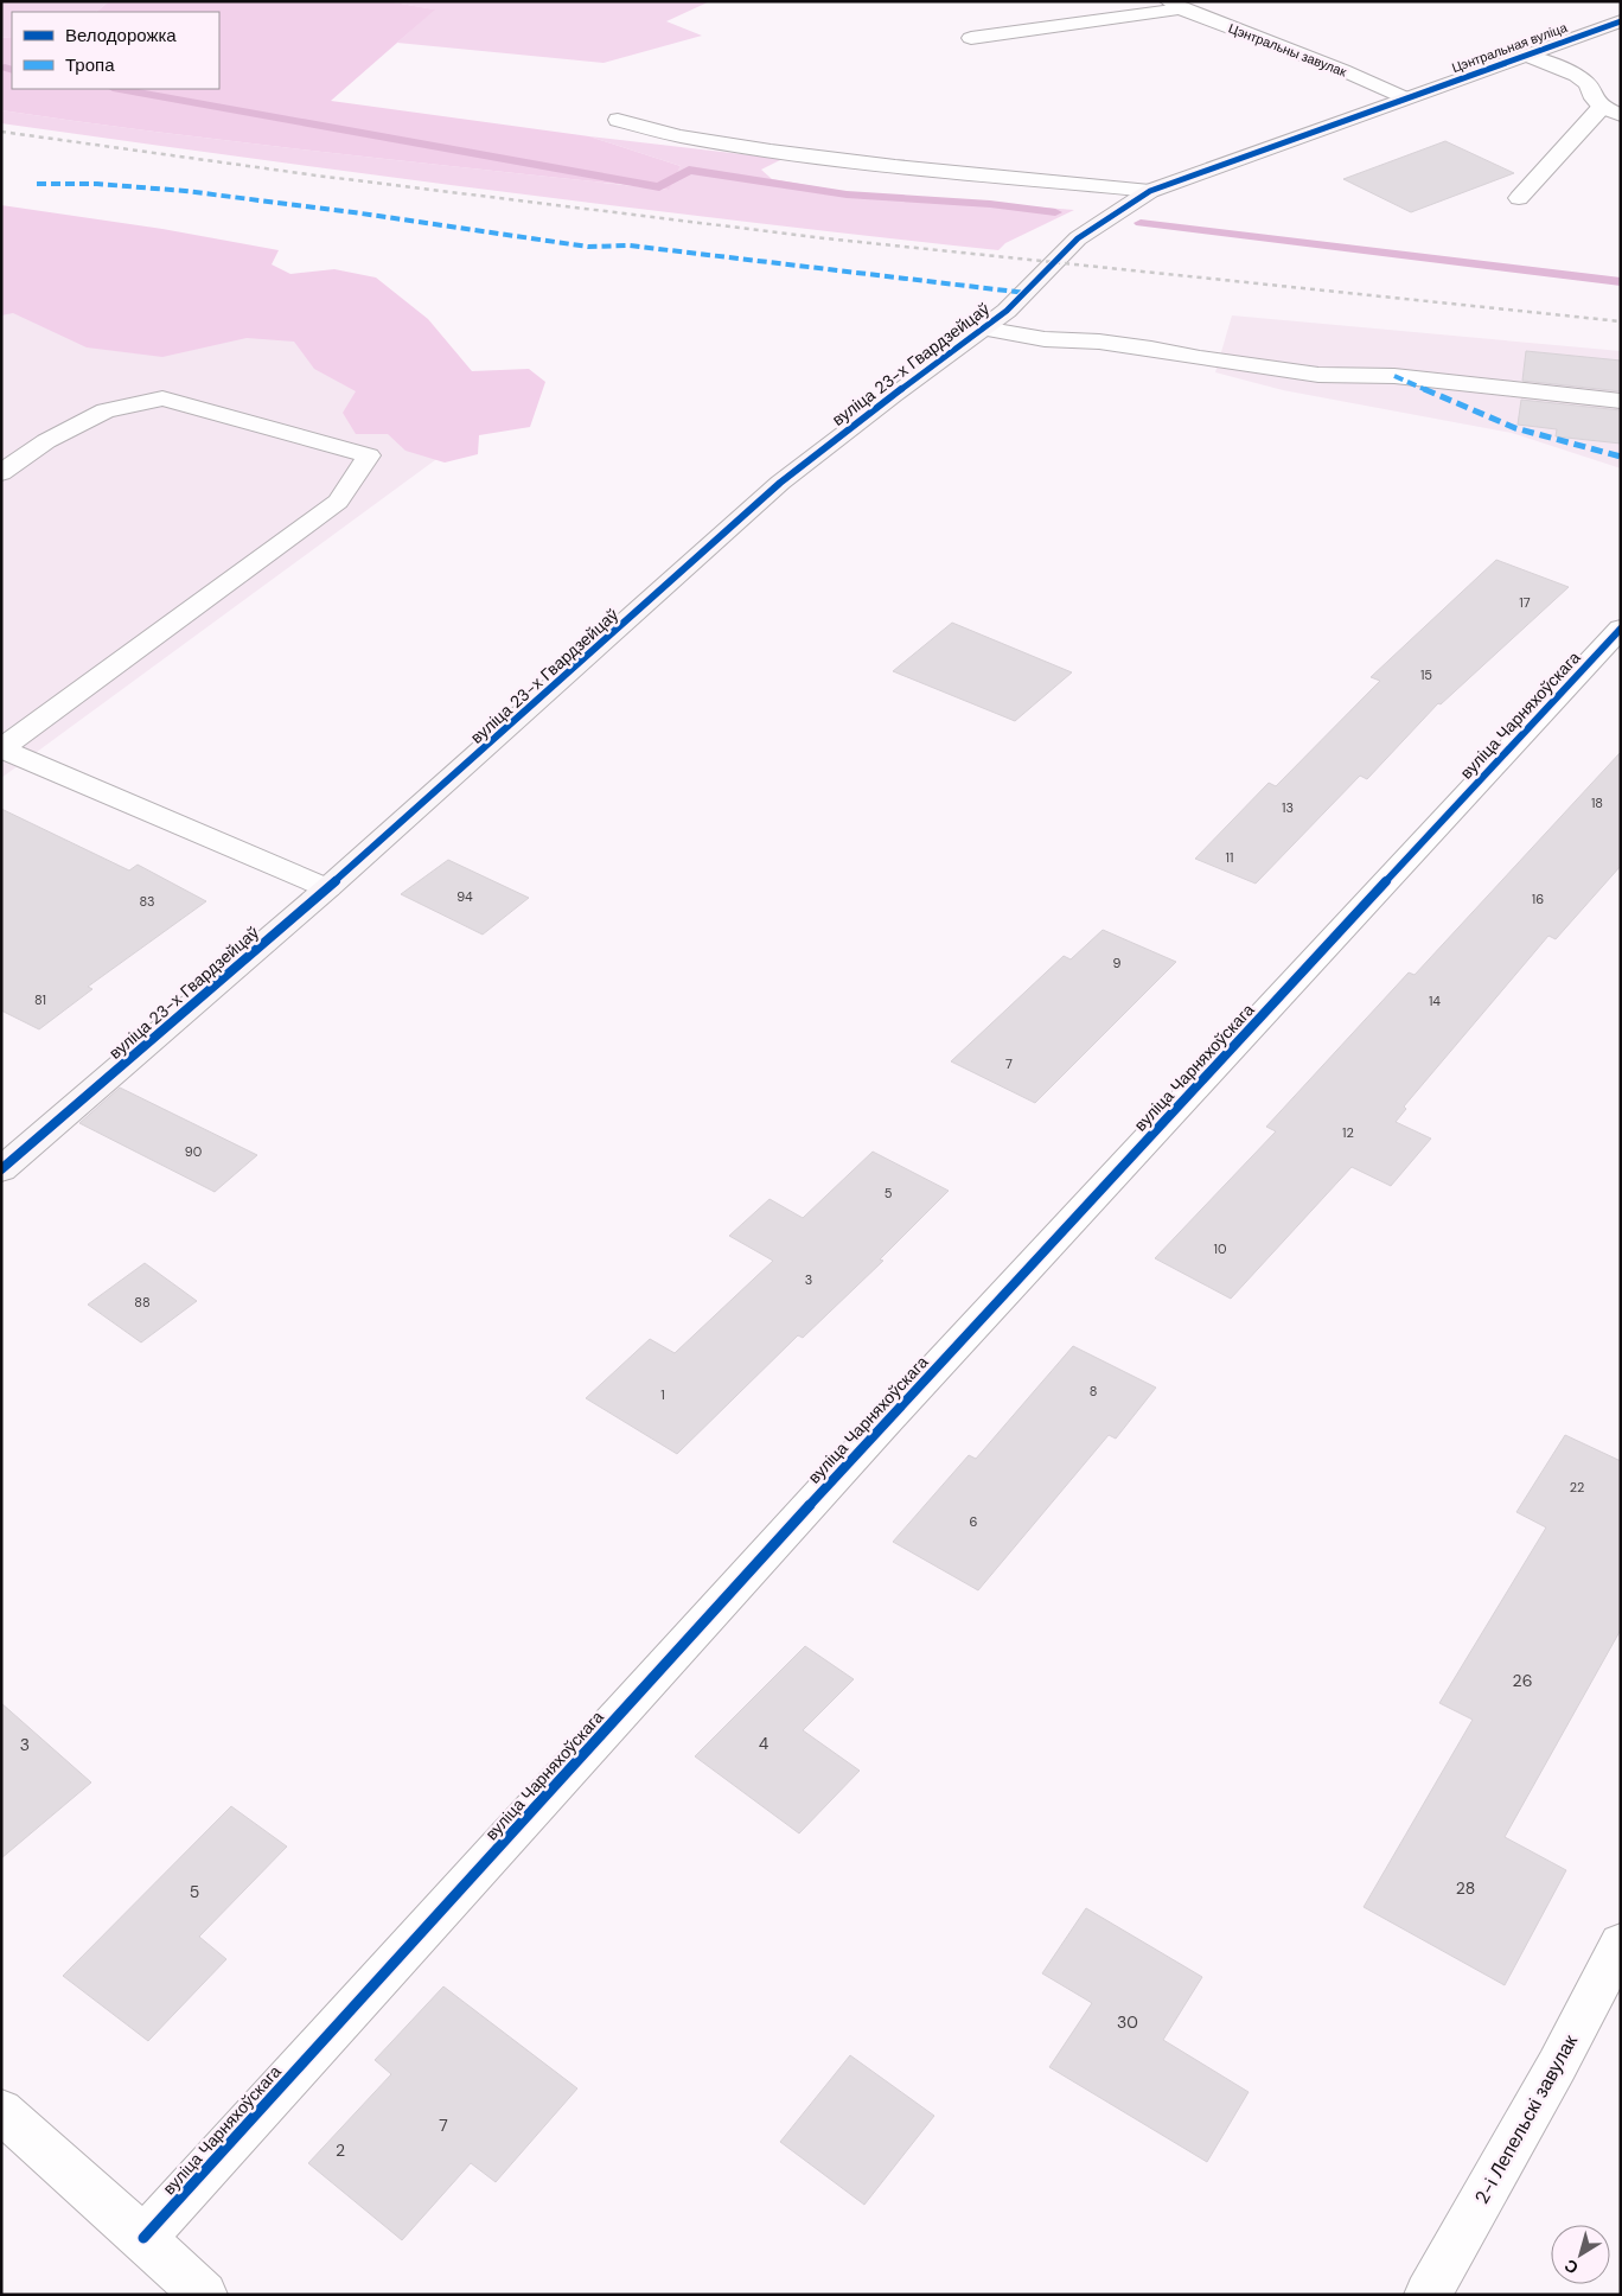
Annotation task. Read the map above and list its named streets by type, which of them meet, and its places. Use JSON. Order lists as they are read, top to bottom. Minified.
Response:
{"streets":{"street":["Цэнтральная вуліца","Цэнтральны завулак","вуліца 23-х Гвардзейцаў","вуліца Чарняхоўскага","2-і Лепельскі завулак"]},"crossings":[["Цэнтральная вуліца","Цэнтральны завулак"],["Цэнтральная вуліца","вуліца 23-х Гвардзейцаў"]],"house_numbers":["17","15","18","13","11","94","16","83","9","81","14","7","12","90","5","10","3","88","8","1","22","6","26","4","3","28","5","30","7","2"],"legend":["Велодорожка","Тропа"],"north":"bottom left"}
